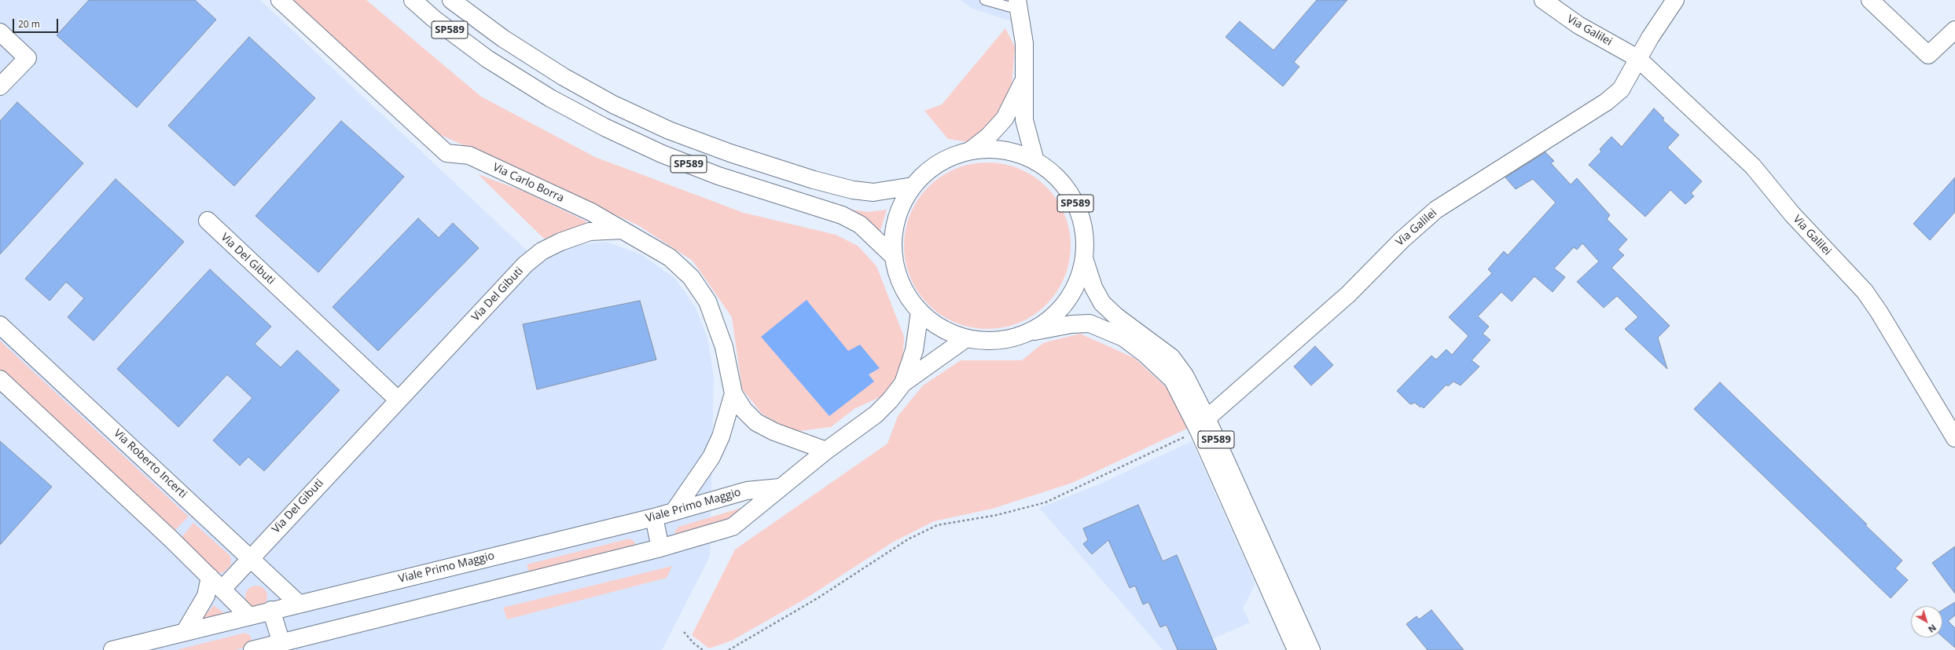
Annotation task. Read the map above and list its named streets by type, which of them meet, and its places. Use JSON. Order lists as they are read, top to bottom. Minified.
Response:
{"streets":{"street":["SP589","Via Galilei","Via Carlo Borra","Via Del Gibuti","Via Roberto Incerti","Viale Primo Maggio"]},"crossings":[["SP589","Via Galilei"],["Via Carlo Borra","Via Del Gibuti"],["Via Carlo Borra","Viale Primo Maggio"],["Via Del Gibuti","Via Roberto Incerti"],["Via Roberto Incerti","Viale Primo Maggio"]],"scale_bar":"20 m","north":"bottom right"}
